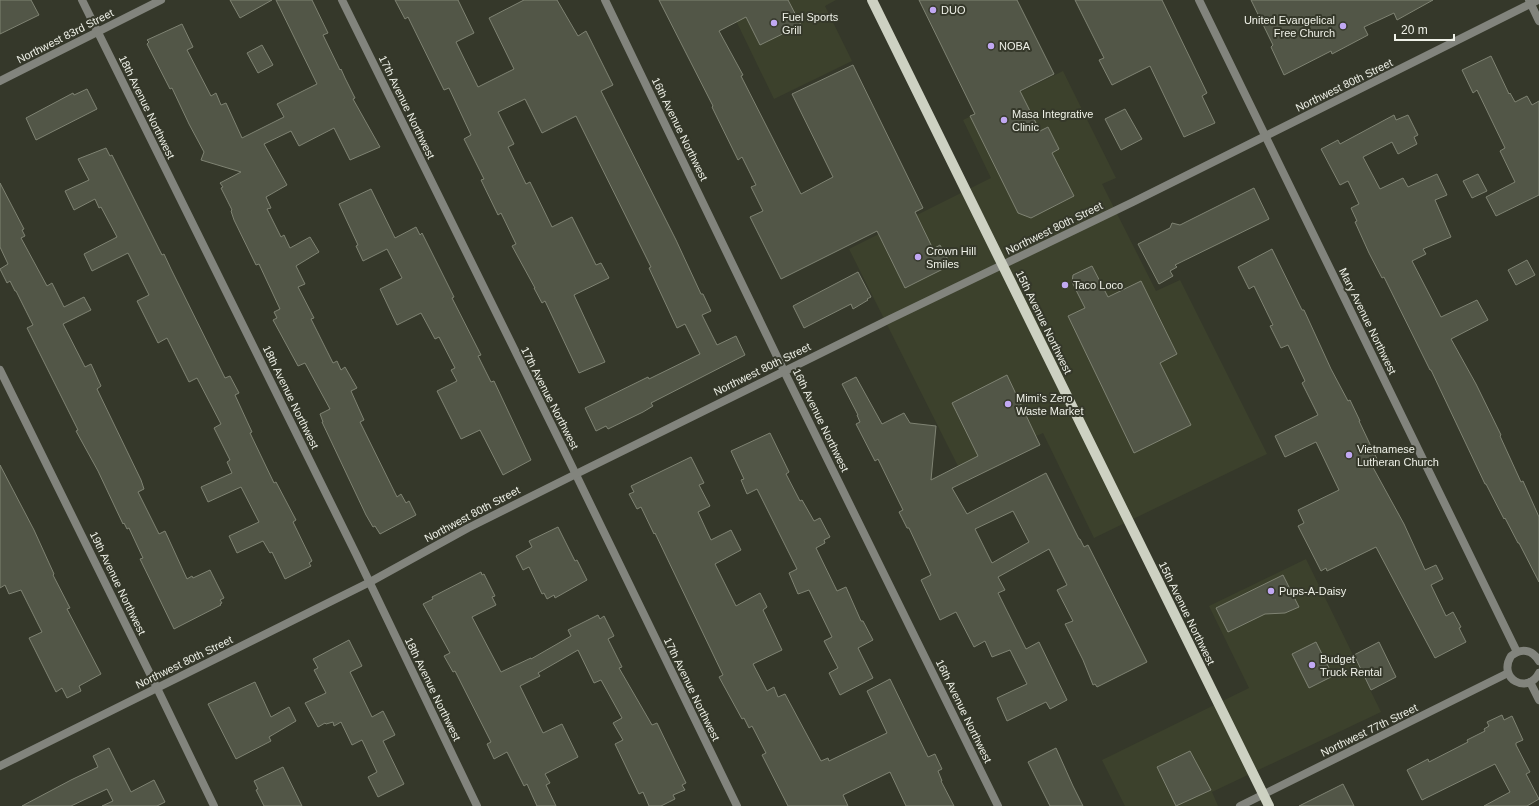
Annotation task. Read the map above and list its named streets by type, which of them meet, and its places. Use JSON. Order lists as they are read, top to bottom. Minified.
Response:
{"streets":{"main road":["15th Avenue Northwest"],"street":["Northwest 83rd Street","Northwest 80th Street","18th Avenue Northwest","17th Avenue Northwest","16th Avenue Northwest","Mary Avenue Northwest","19th Avenue Northwest","Northwest 77th Street"]},"crossings":[["Northwest 83rd Street","18th Avenue Northwest"],["Northwest 80th Street","18th Avenue Northwest"],["Northwest 80th Street","17th Avenue Northwest"],["Northwest 80th Street","16th Avenue Northwest"],["Northwest 80th Street","Mary Avenue Northwest"],["Northwest 80th Street","15th Avenue Northwest"],["Northwest 80th Street","19th Avenue Northwest"],["15th Avenue Northwest","Northwest 77th Street"]],"places":["DUO","Fuel Sports Grill","United Evangelical Free Church","NOBA","Masa Integrative Clinic","Crown Hill Smiles","Taco Loco","Mimi’s Zero Waste Market","Vietnamese Lutheran Church","Pups-A-Daisy","Budget Truck Rental"],"scale_bar":"20 m"}
